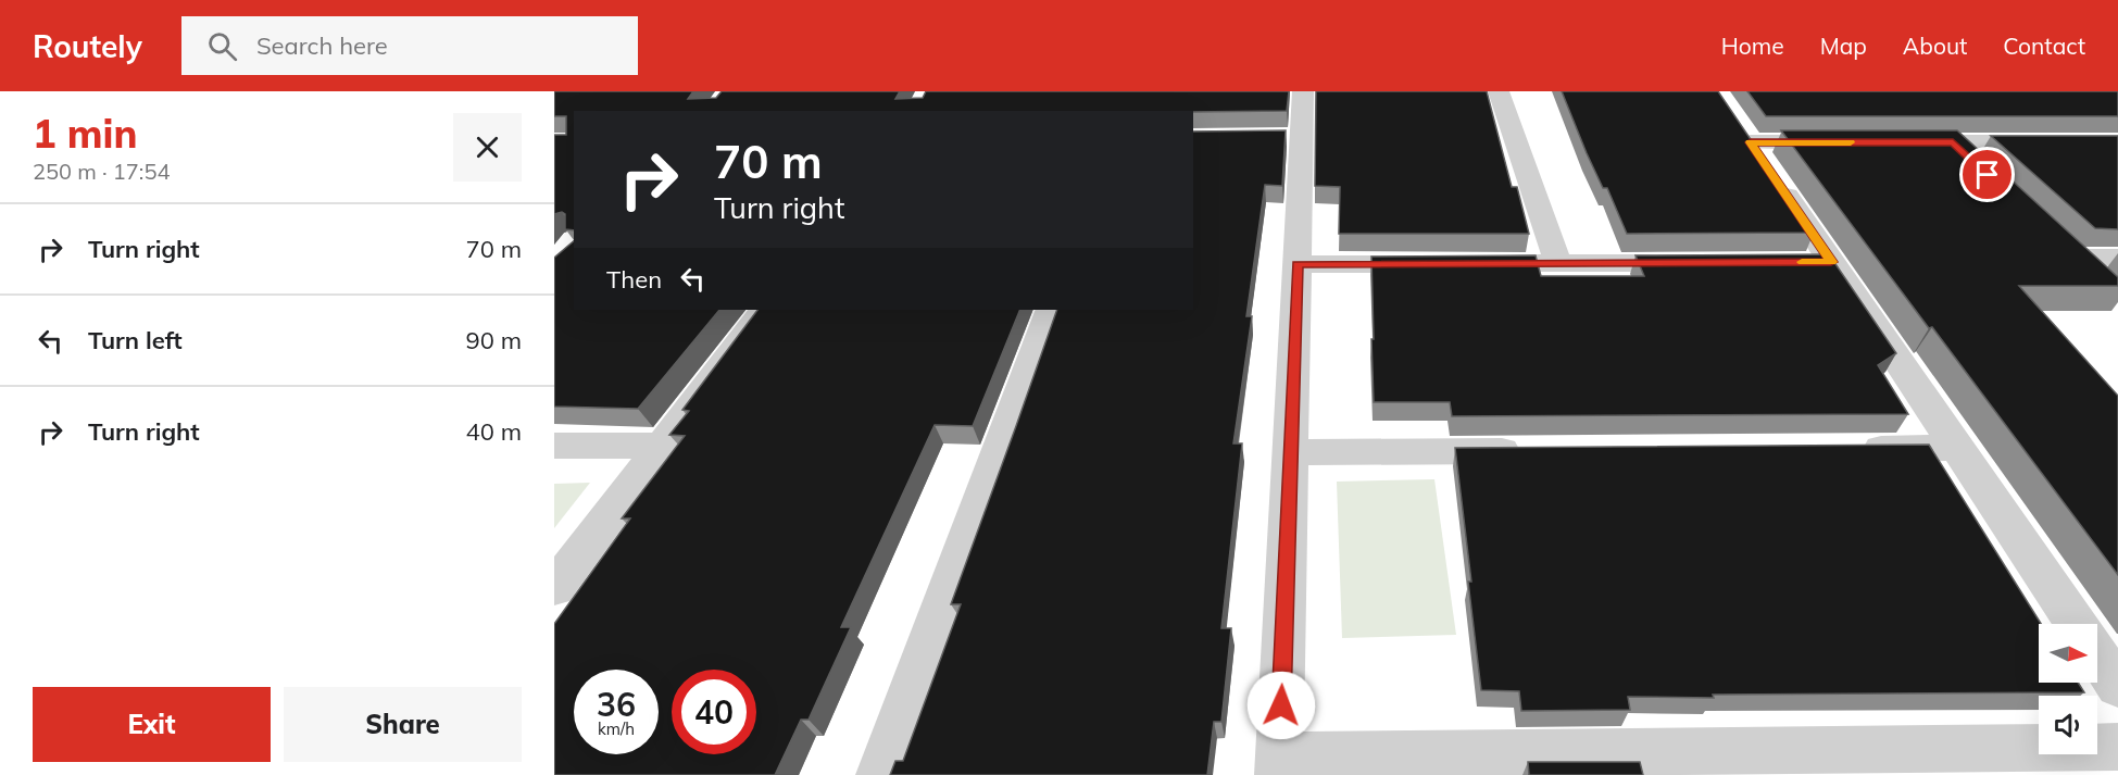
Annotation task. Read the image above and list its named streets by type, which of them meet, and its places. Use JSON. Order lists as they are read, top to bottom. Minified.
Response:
{"north":"right","page":{"header":"Routely","search":"Search here","nav":["Home","Map","About","Contact"],"heading":["1 min","250 m · 17:54"],"turn":["70 m","Turn right"],"list":[{"name":"Turn right","value":"70 m"},{"name":"Turn left","value":"90 m"},{"name":"Turn right","value":"40 m"}],"then":"Then","speed":"36 km/h","limit":"40","buttons":["Exit","Share"]}}
